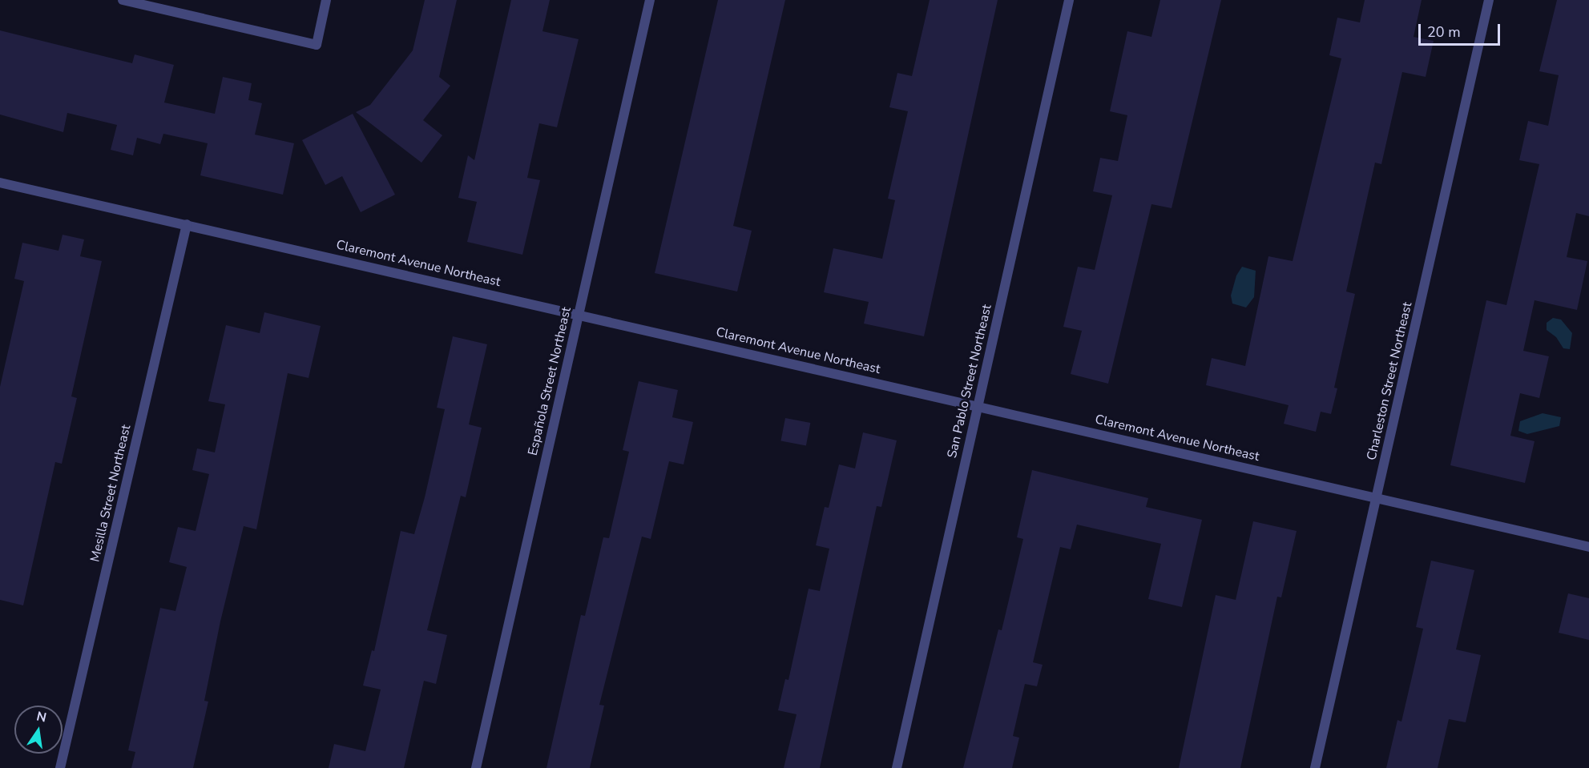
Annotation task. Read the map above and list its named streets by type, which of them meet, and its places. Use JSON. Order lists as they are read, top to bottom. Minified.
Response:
{"streets":{"street":["Claremont Avenue Northeast","Española Street Northeast","San Pablo Street Northeast","Charleston Street Northeast","Mesilla Street Northeast"]},"crossings":[["Claremont Avenue Northeast","Española Street Northeast"],["Claremont Avenue Northeast","San Pablo Street Northeast"],["Claremont Avenue Northeast","Charleston Street Northeast"],["Claremont Avenue Northeast","Mesilla Street Northeast"]],"scale_bar":"20 m","north":"top"}
